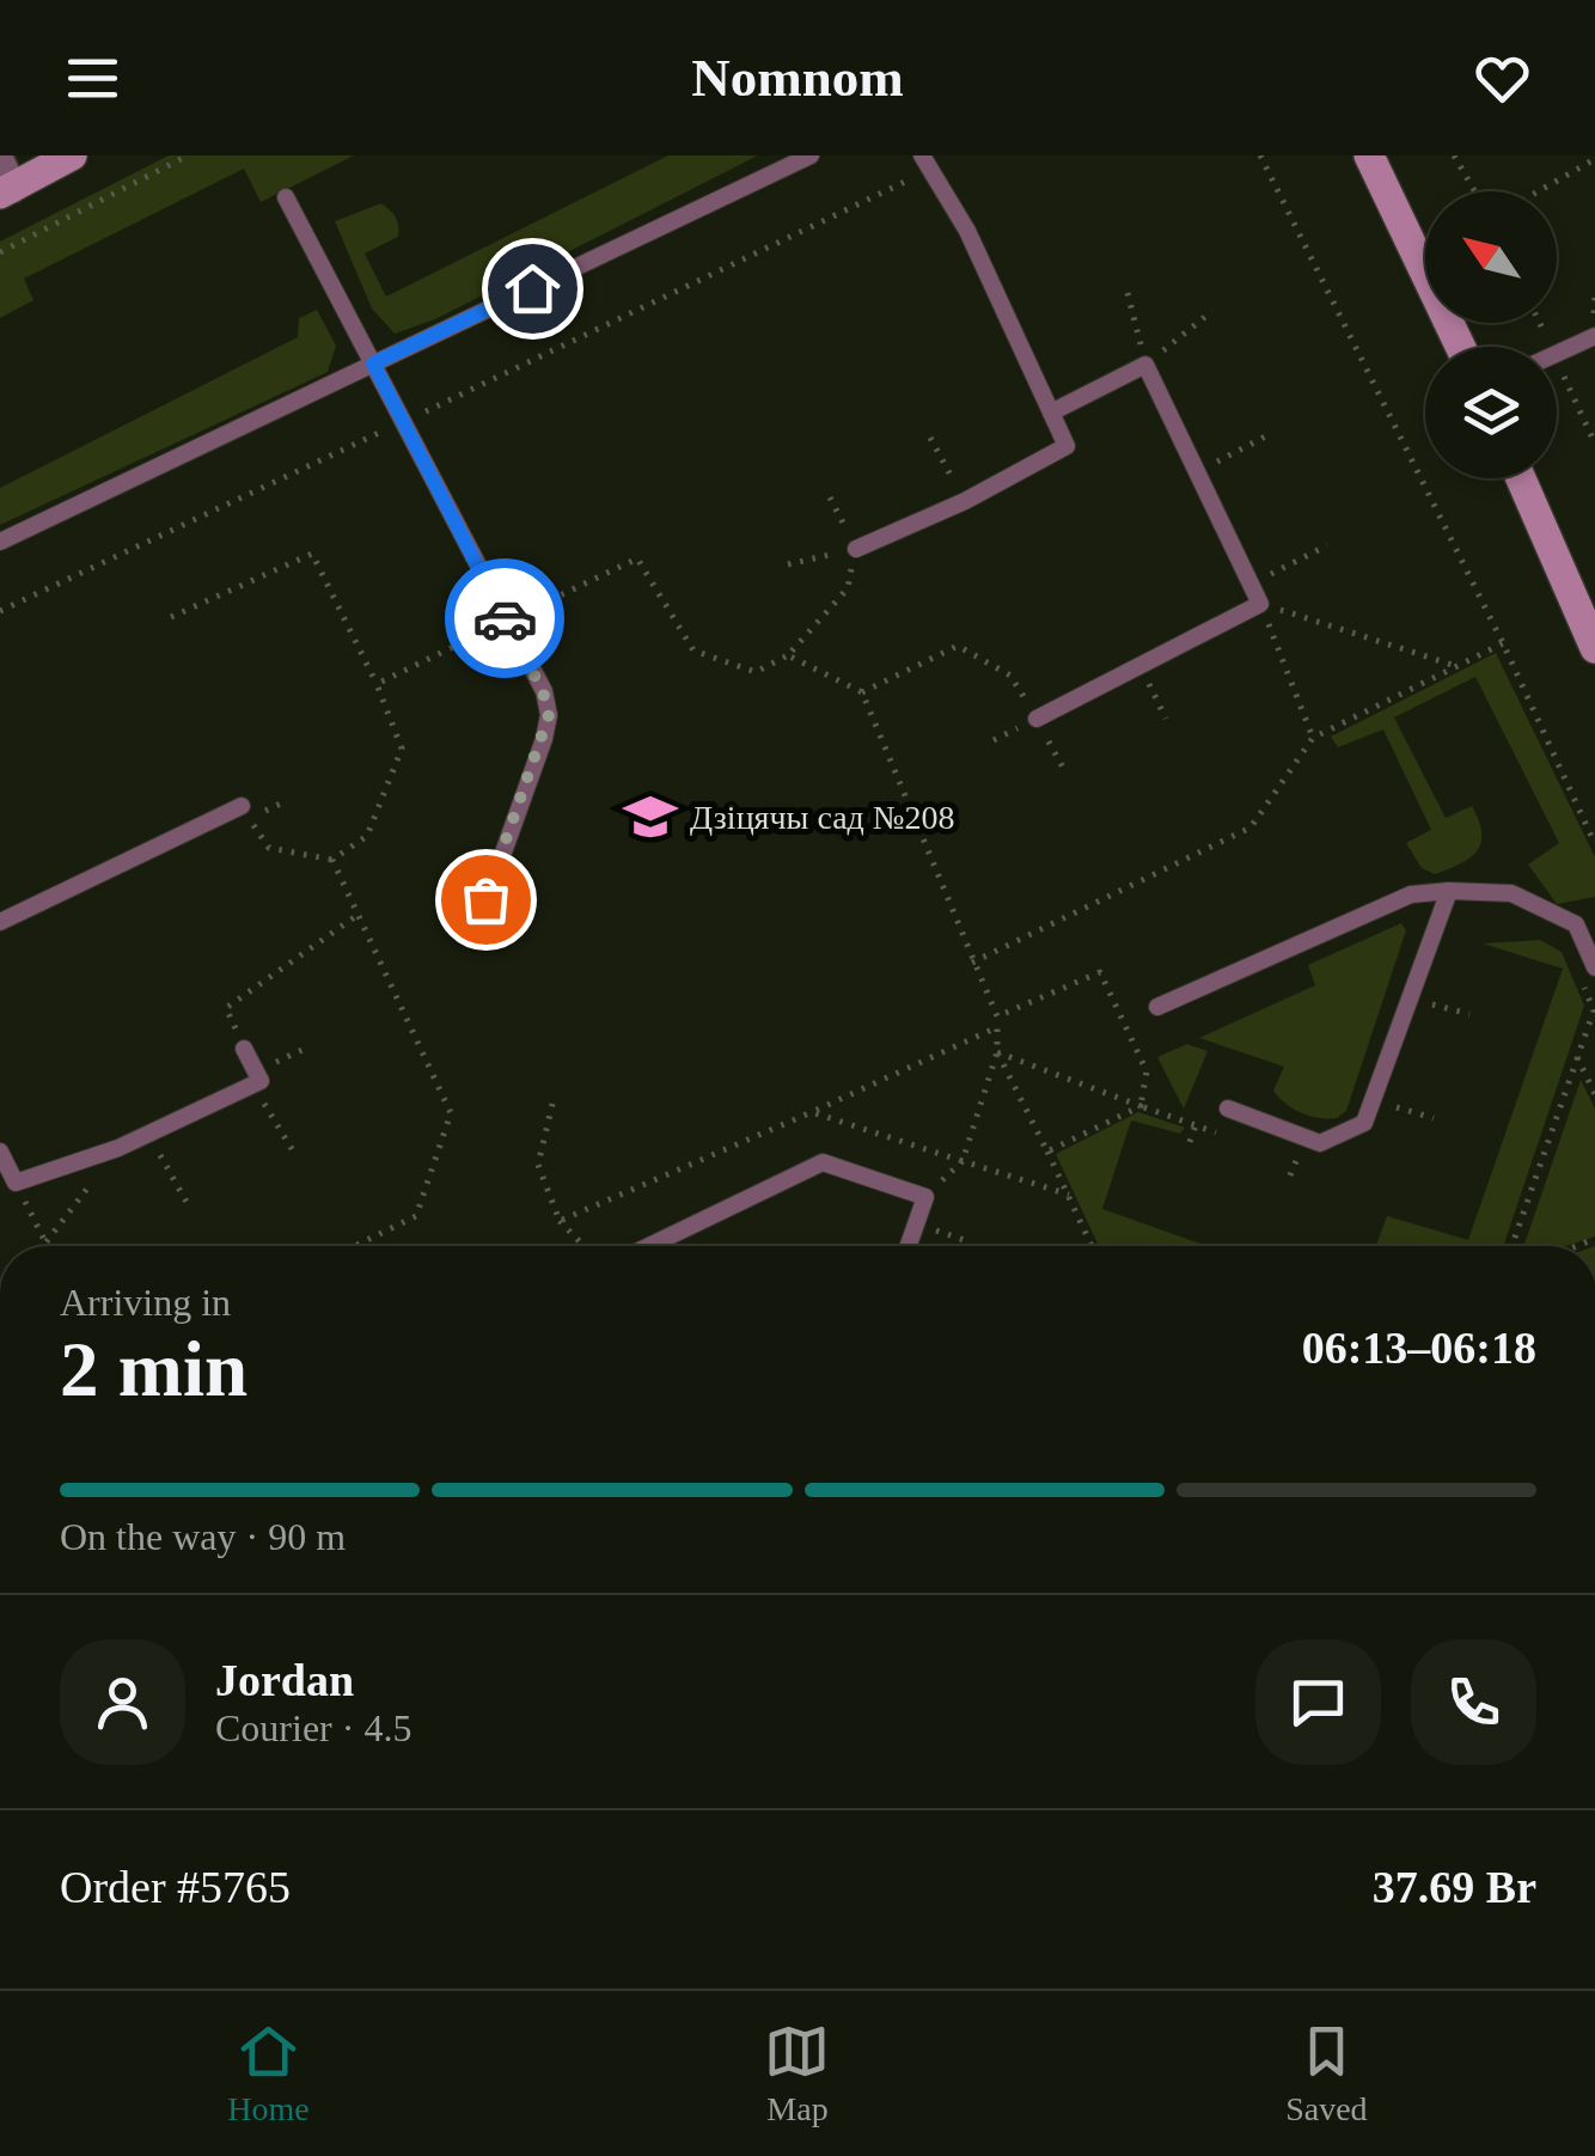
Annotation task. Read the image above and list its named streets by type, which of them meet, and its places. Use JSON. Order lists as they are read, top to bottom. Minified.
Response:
{"places":{"school or university":["Дзіцячы сад №208"]},"north":"top left","page":{"header":"Nomnom","heading":["2 min","Arriving in","06:13–06:18"],"panel":["Jordan","Courier · 4.5","Order #5765","37.69 Br"],"bar":"On the way · 90 m","tabs":["Home","Map","Saved"]}}
